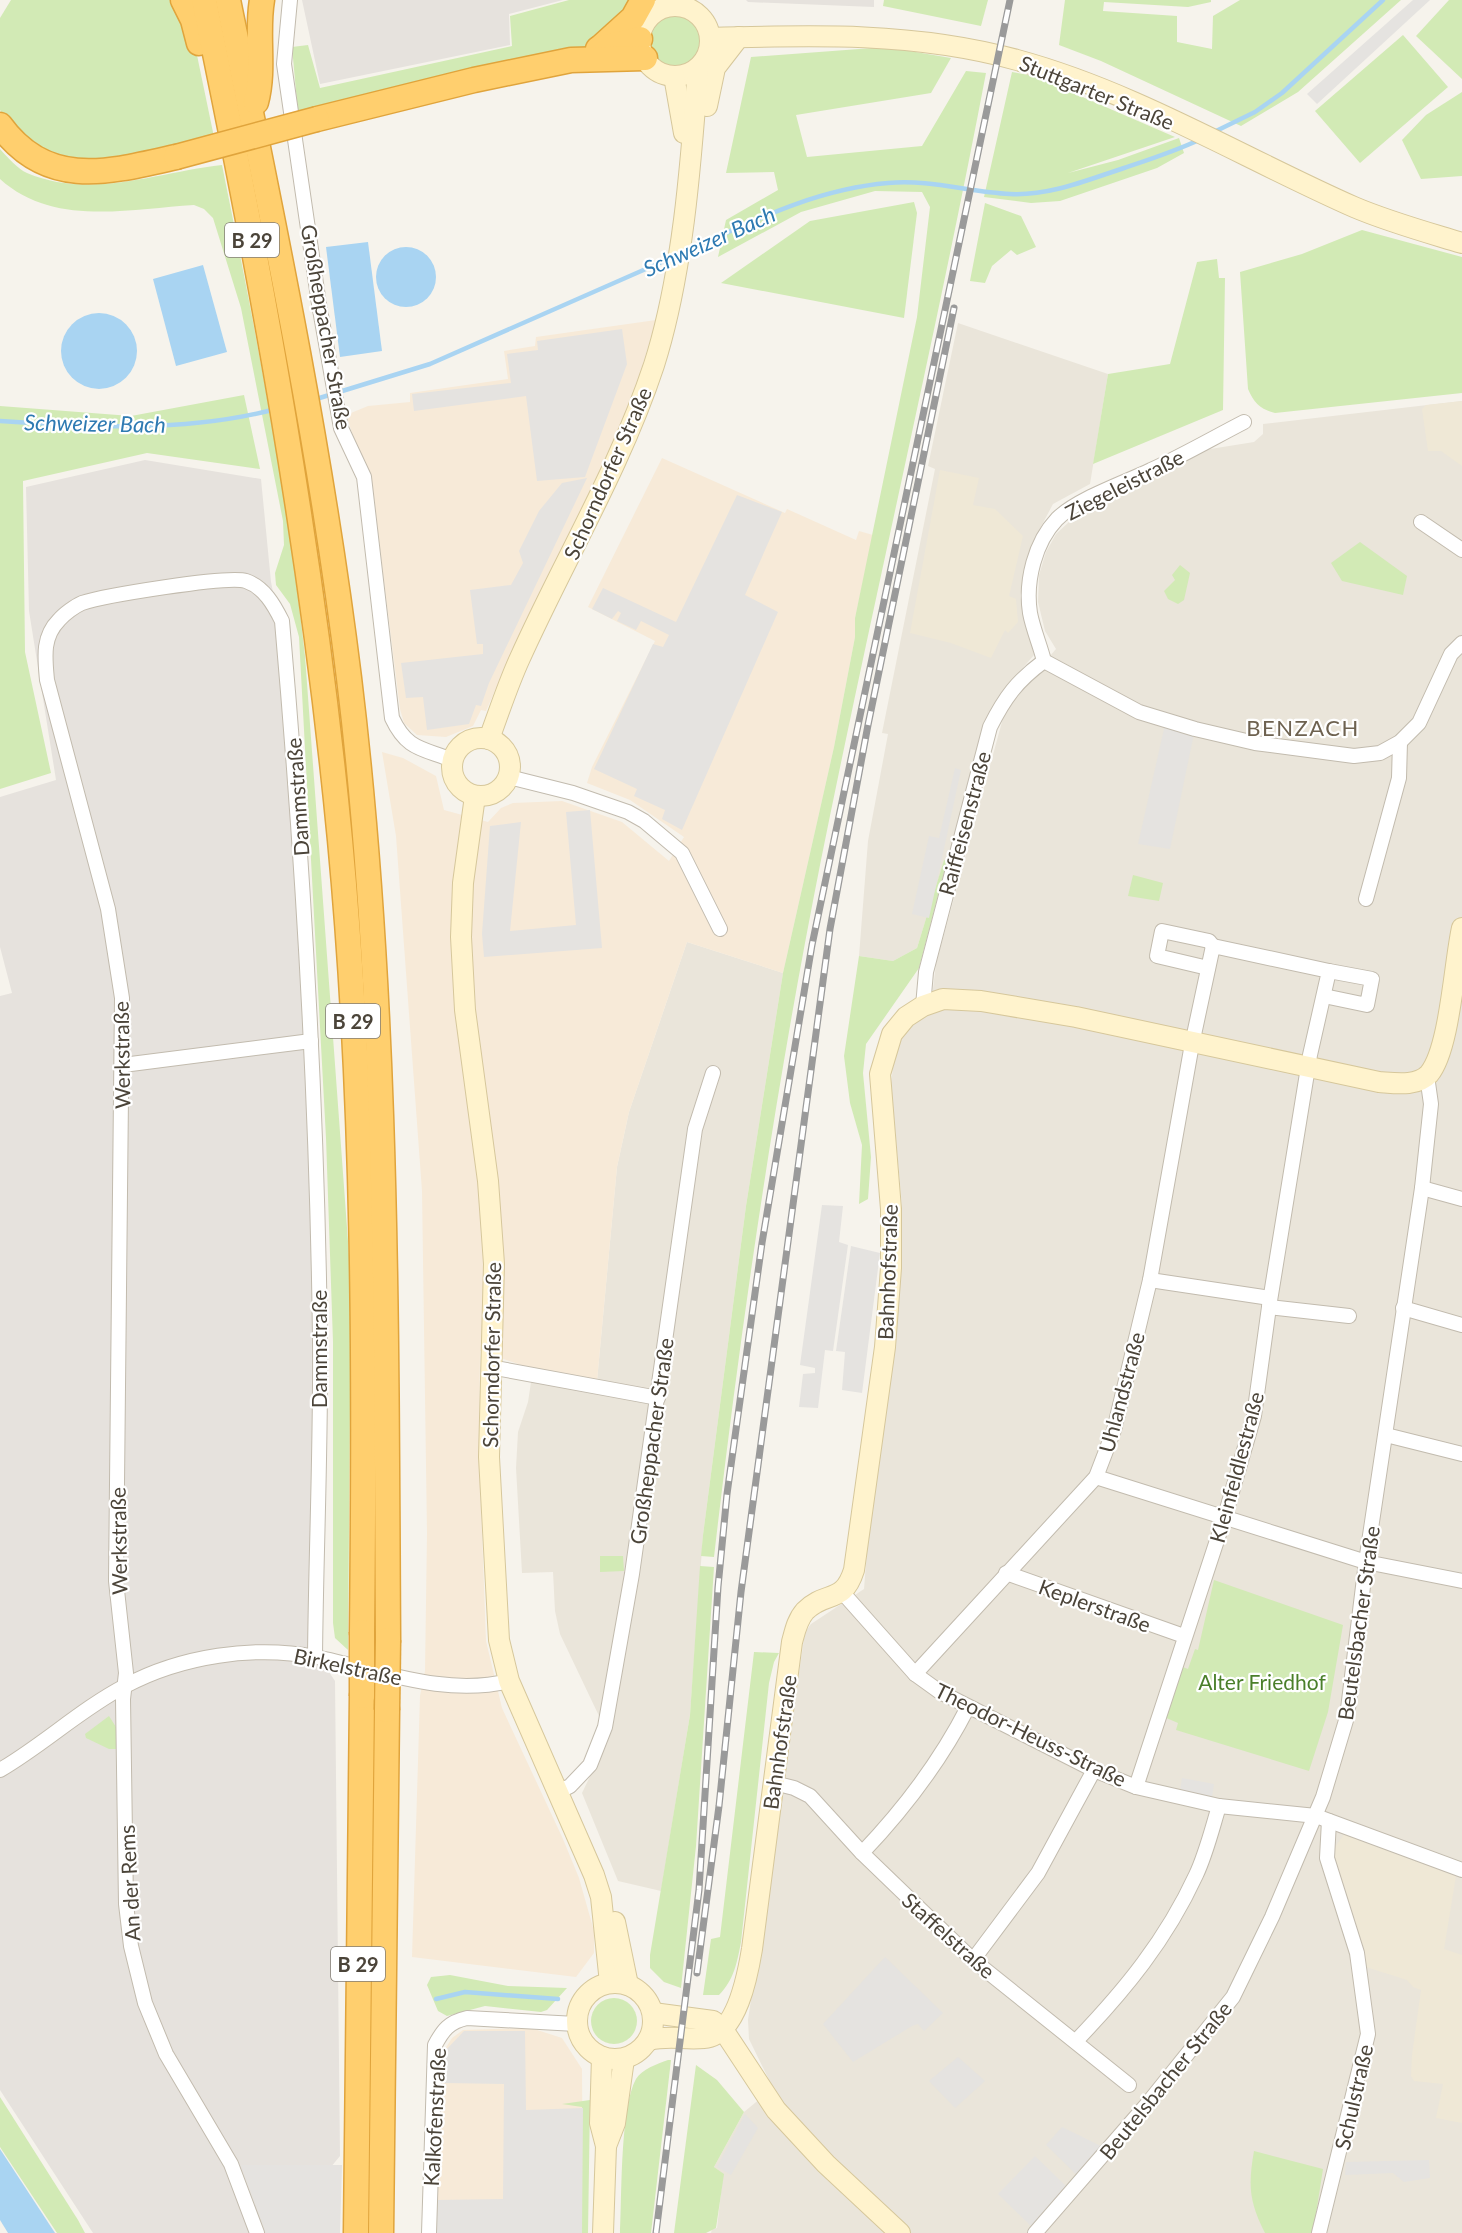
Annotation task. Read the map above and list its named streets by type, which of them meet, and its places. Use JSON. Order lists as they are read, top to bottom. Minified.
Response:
{"streets":{"highway":["B 29"],"street":["Stuttgarter Straße","Großheppacher Straße","Schorndorfer Straße","Ziegeleistraße","Dammstraße","Raiffeisenstraße","Werkstraße","Bahnhofstraße","Uhlandstraße","Kleinfeldlestraße","Keplerstraße","Beutelsbacher Straße","Birkelstraße","Theodor-Heuss-Straße","An der Rems","Staffelstraße","Schulstraße","Kalkofenstraße"]},"crossings":[["Stuttgarter Straße","Schorndorfer Straße"],["Großheppacher Straße","Schorndorfer Straße"],["Schorndorfer Straße","Birkelstraße"],["Schorndorfer Straße","Kalkofenstraße"],["Ziegeleistraße","Raiffeisenstraße"],["Dammstraße","Werkstraße"],["Dammstraße","Birkelstraße"],["Raiffeisenstraße","Bahnhofstraße"],["Werkstraße","Birkelstraße"],["Werkstraße","An der Rems"],["Bahnhofstraße","Uhlandstraße"],["Bahnhofstraße","Kleinfeldlestraße"],["Bahnhofstraße","Beutelsbacher Straße"],["Bahnhofstraße","Theodor-Heuss-Straße"],["Bahnhofstraße","Staffelstraße"],["Uhlandstraße","Keplerstraße"],["Uhlandstraße","Theodor-Heuss-Straße"],["Kleinfeldlestraße","Keplerstraße"],["Kleinfeldlestraße","Theodor-Heuss-Straße"],["Beutelsbacher Straße","Theodor-Heuss-Straße"],["Birkelstraße","An der Rems"],["Theodor-Heuss-Straße","Schulstraße"]],"districts":["BENZACH"],"water":["Schweizer Bach"],"parks":["Alter Friedhof"]}
